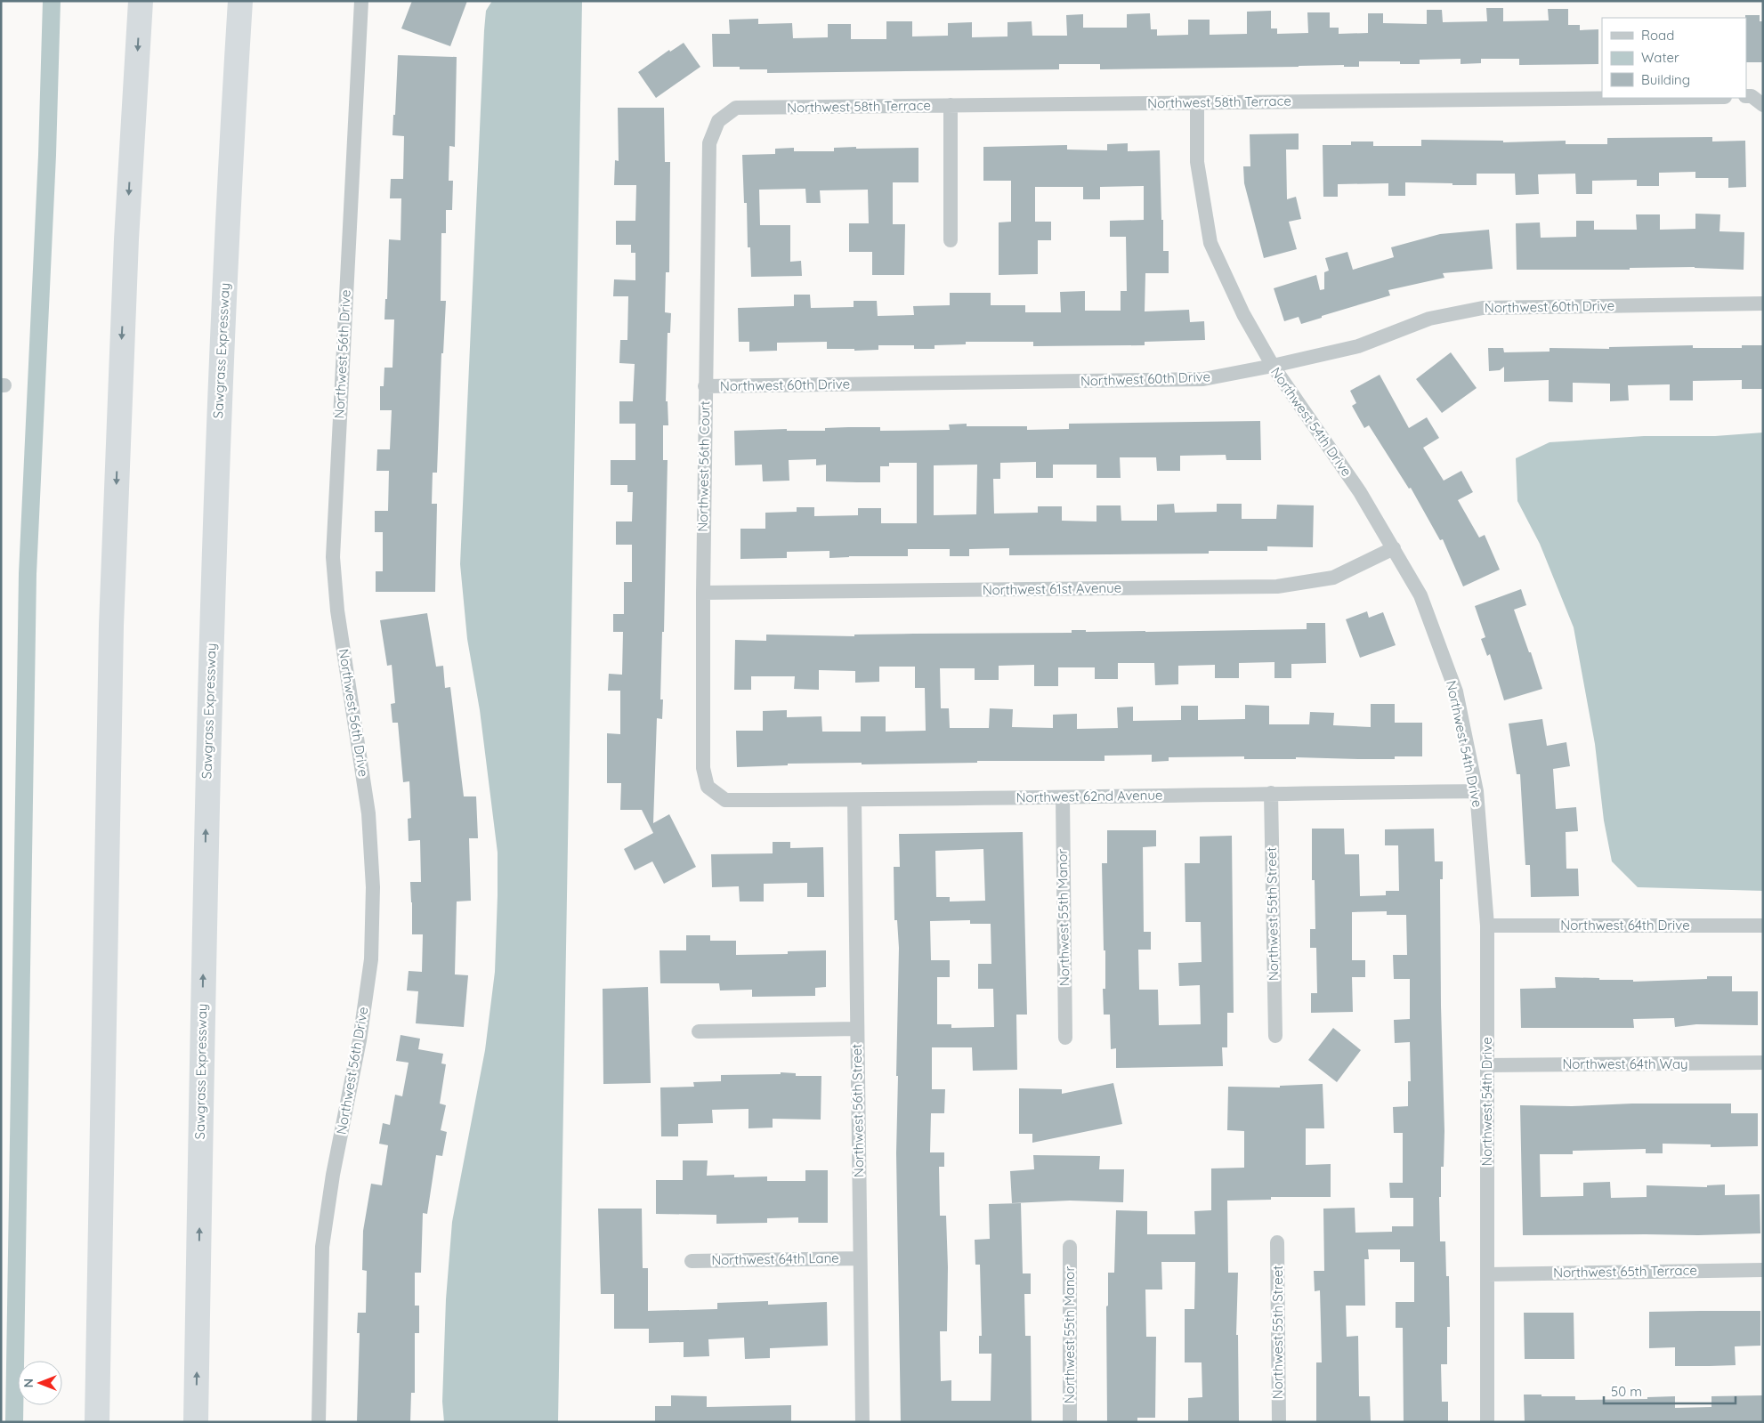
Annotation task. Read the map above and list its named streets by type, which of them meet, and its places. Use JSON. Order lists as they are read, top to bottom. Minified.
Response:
{"streets":{"highway":["Sawgrass Expressway"],"street":["Northwest 58th Terrace","Northwest 60th Drive","Northwest 56th Drive","Northwest 54th Drive","Northwest 56th Court","Northwest 61st Avenue","Northwest 62nd Avenue","Northwest 55th Street","Northwest 55th Manor","Northwest 64th Drive","Northwest 64th Way","Northwest 56th Street","Northwest 64th Lane","Northwest 65th Terrace"]},"crossings":[["Northwest 58th Terrace","Northwest 54th Drive"],["Northwest 58th Terrace","Northwest 56th Court"],["Northwest 60th Drive","Northwest 54th Drive"],["Northwest 60th Drive","Northwest 56th Court"],["Northwest 54th Drive","Northwest 61st Avenue"],["Northwest 54th Drive","Northwest 62nd Avenue"],["Northwest 54th Drive","Northwest 64th Drive"],["Northwest 54th Drive","Northwest 64th Way"],["Northwest 54th Drive","Northwest 65th Terrace"],["Northwest 56th Court","Northwest 61st Avenue"],["Northwest 56th Court","Northwest 62nd Avenue"],["Northwest 62nd Avenue","Northwest 55th Street"],["Northwest 62nd Avenue","Northwest 55th Manor"],["Northwest 62nd Avenue","Northwest 56th Street"],["Northwest 56th Street","Northwest 64th Lane"]],"legend":["Road","Water","Building"],"scale_bar":"50 m","north":"left"}
